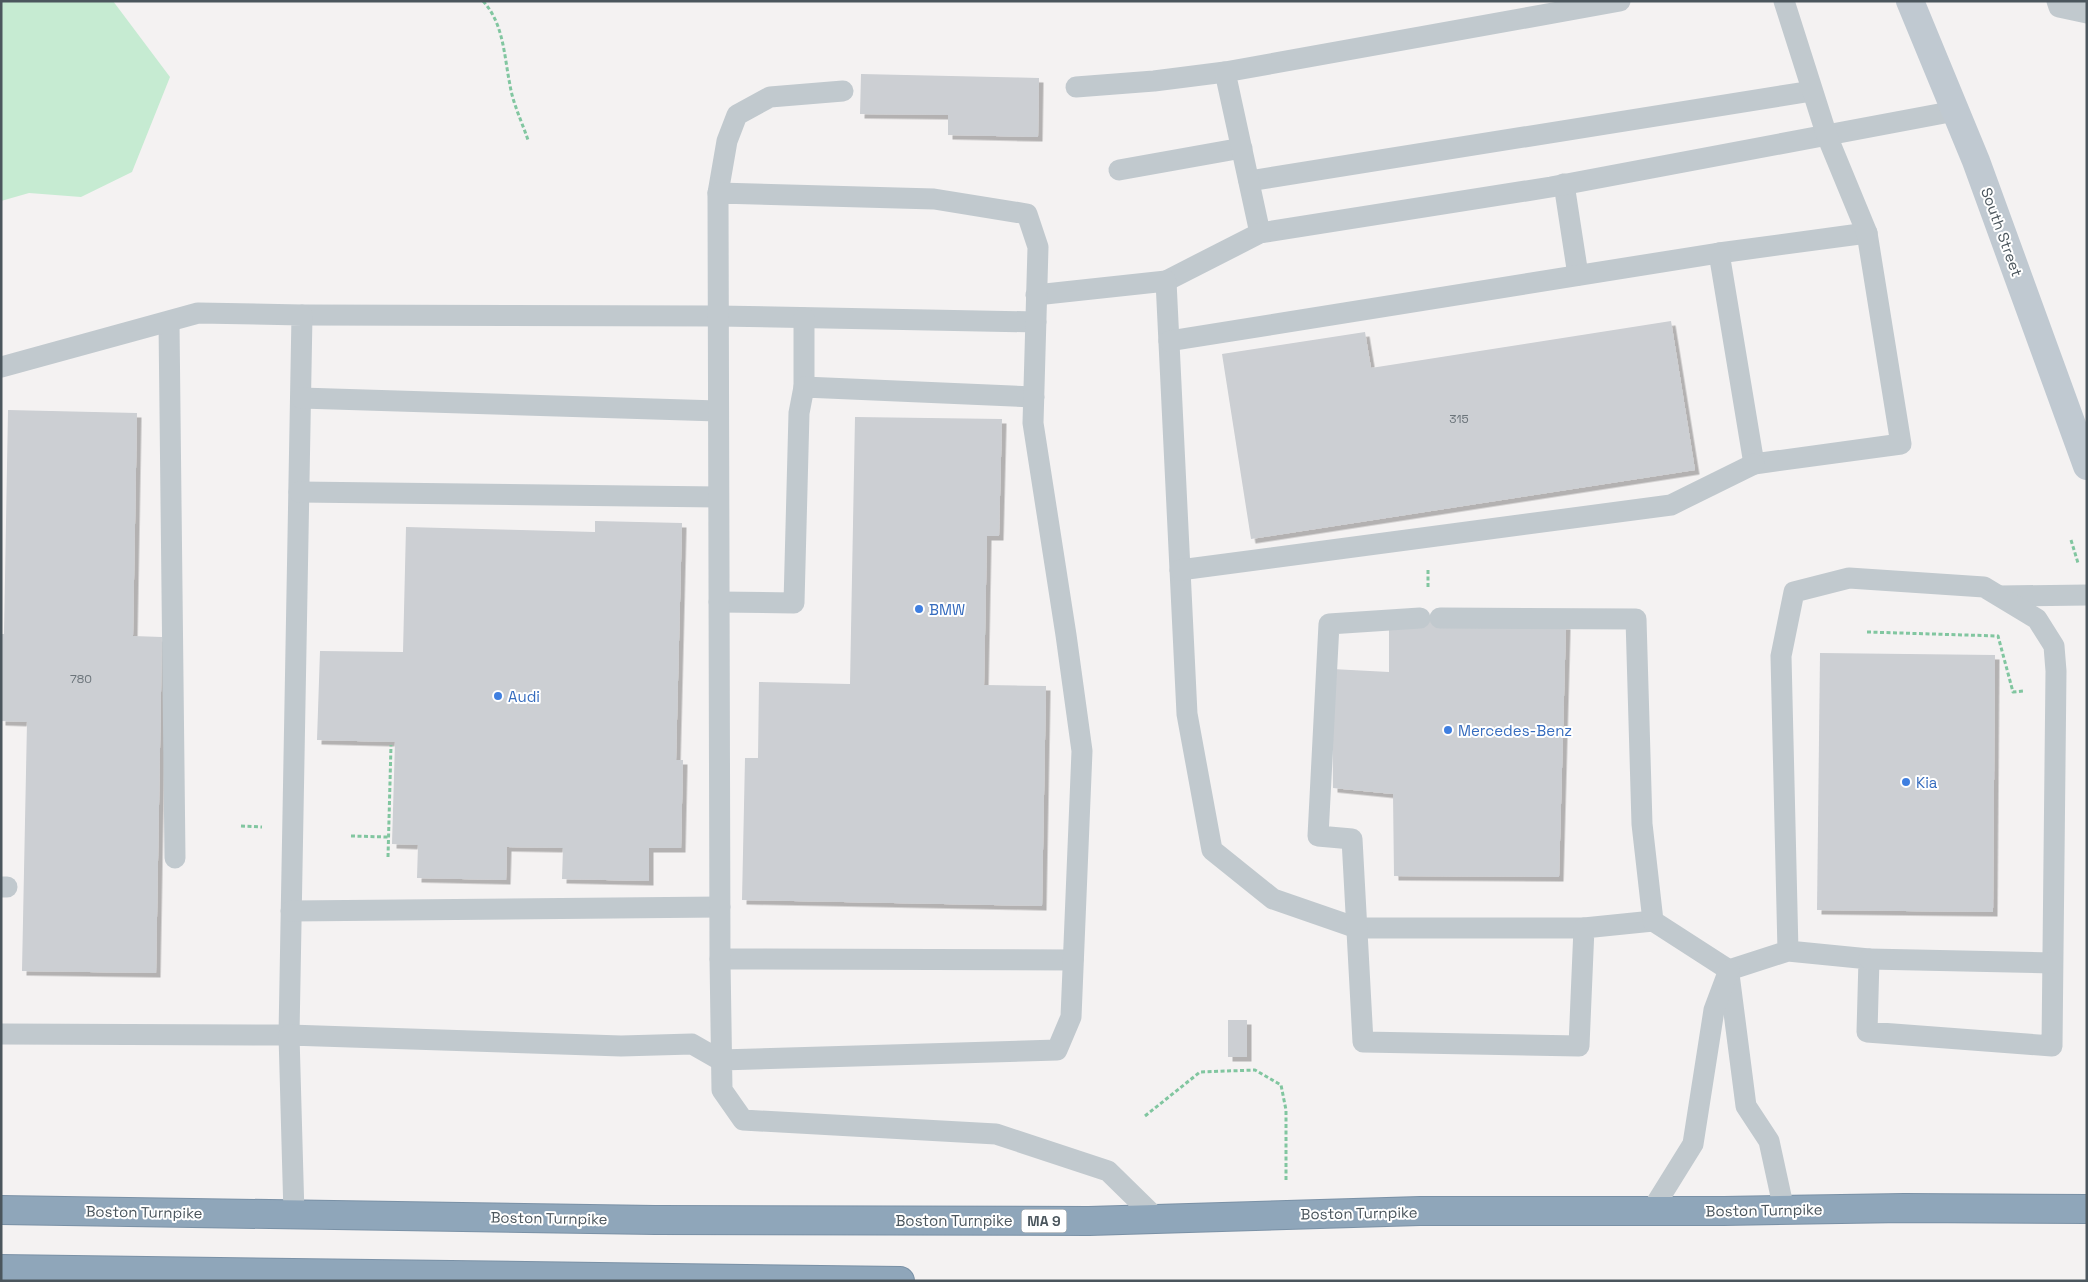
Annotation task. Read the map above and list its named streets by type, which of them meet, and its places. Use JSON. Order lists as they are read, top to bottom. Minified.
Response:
{"streets":{"highway":["Boston Turnpike","MA 9"],"street":["South Street"]},"places":["BMW","Audi","Mercedes-Benz","Kia"],"house_numbers":["315","780"]}
